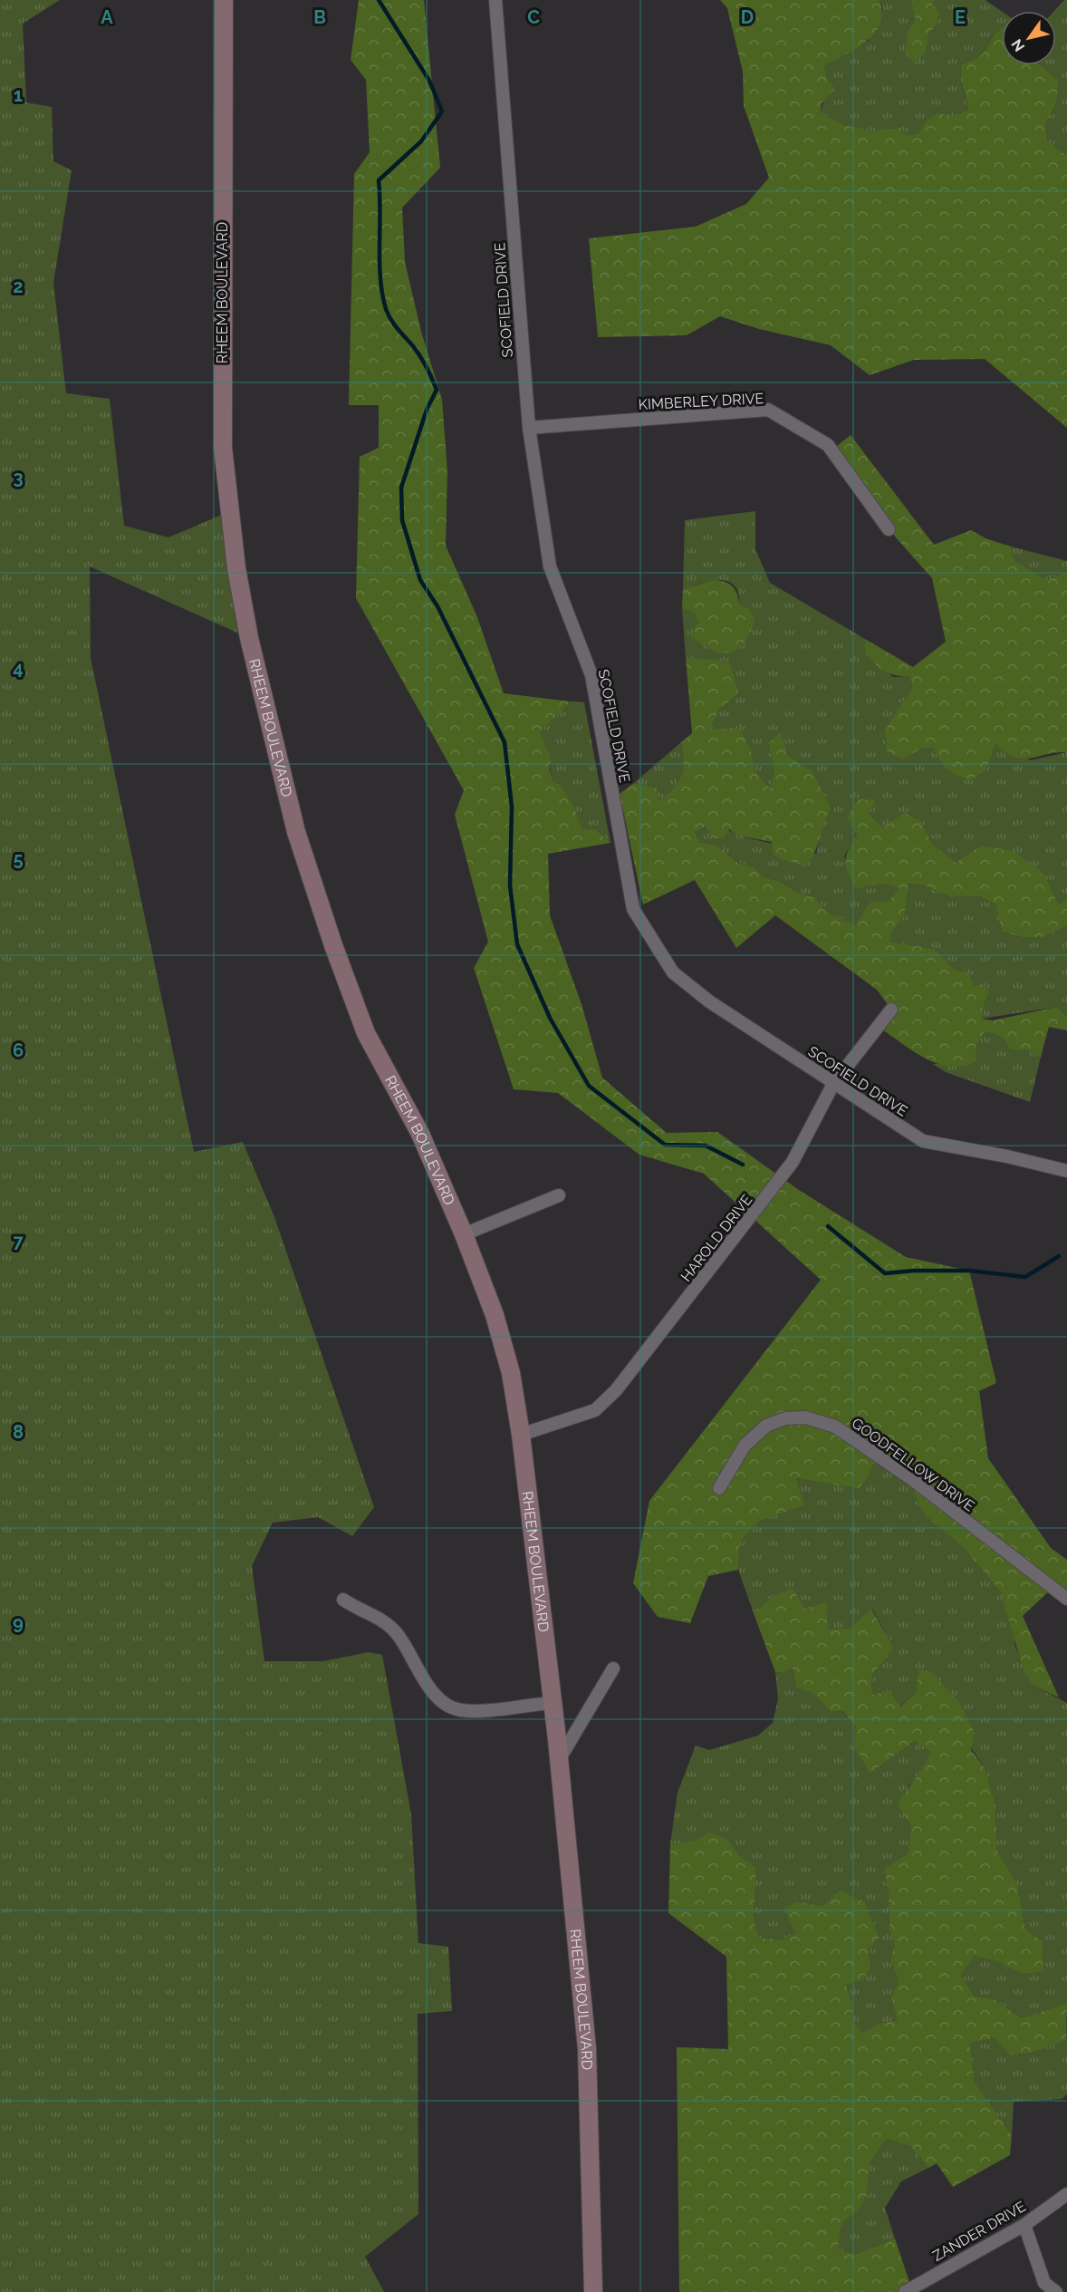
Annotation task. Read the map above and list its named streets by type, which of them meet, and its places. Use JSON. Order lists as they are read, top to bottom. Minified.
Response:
{"streets":{"street":["RHEEM BOULEVARD","SCOFIELD DRIVE","KIMBERLEY DRIVE","HAROLD DRIVE","GOODFELLOW DRIVE","ZANDER DRIVE"]},"crossings":[["RHEEM BOULEVARD","HAROLD DRIVE"],["SCOFIELD DRIVE","KIMBERLEY DRIVE"],["SCOFIELD DRIVE","HAROLD DRIVE"]],"north":"bottom left","grid":{"columns":["A","B","C","D","E"],"rows":["1","2","3","4","5","6","7","8","9"]}}
